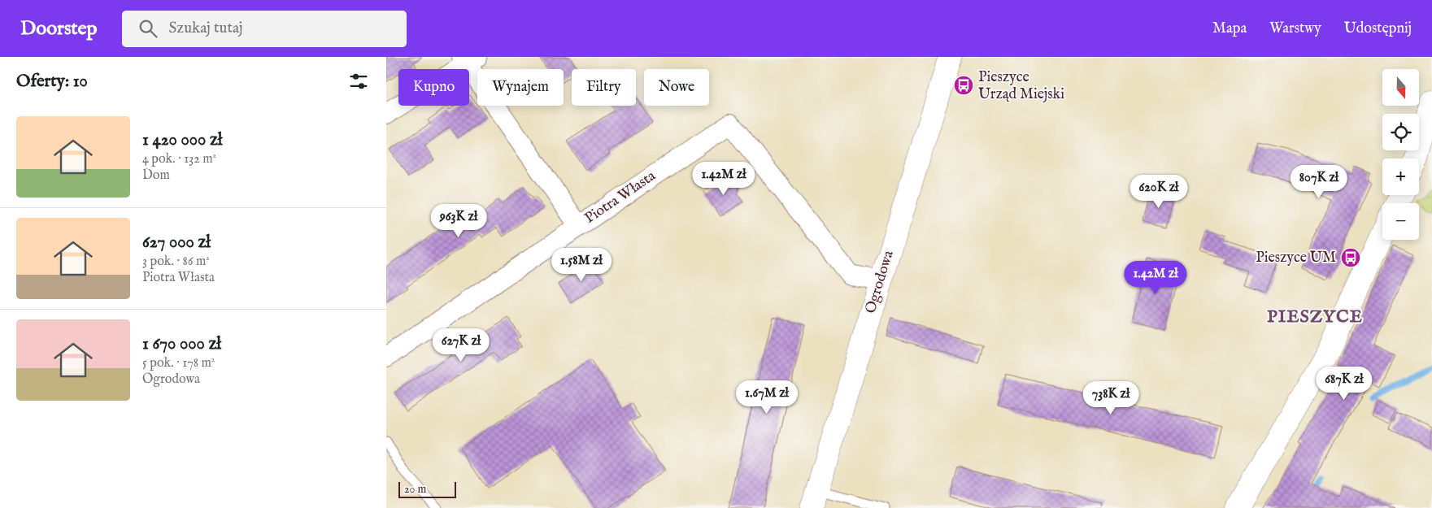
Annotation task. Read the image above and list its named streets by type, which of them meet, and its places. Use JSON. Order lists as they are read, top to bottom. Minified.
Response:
{"streets":{"street":["Piotra Własta","Ogrodowa"]},"crossings":[["Piotra Własta","Ogrodowa"]],"districts":["PIESZYCE"],"places":{"bus stop":["Pieszyce Urząd Miejski","Pieszyce UM"]},"scale_bar":"20 m","north":"bottom","page":{"header":"Doorstep","search":"Szukaj tutaj","nav":["Mapa","Warstwy","Udostępnij"],"heading":"Oferty: 10","map_buttons":["+","−"],"chip":["Kupno","Wynajem","Filtry","Nowe"],"list":[{"name":"1 420 000 zł","note":"4 pok. · 132 m² · Dom"},{"name":"627 000 zł","note":"3 pok. · 86 m² · Piotra Własta"},{"name":"1 670 000 zł","note":"5 pok. · 178 m² · Ogrodowa"}],"price":["1.42M zł","807K zł","620K zł","963K zł","1.58M zł","1.42M zł","627K zł","687K zł","1.67M zł","738K zł"],"scale":"20 m"}}
